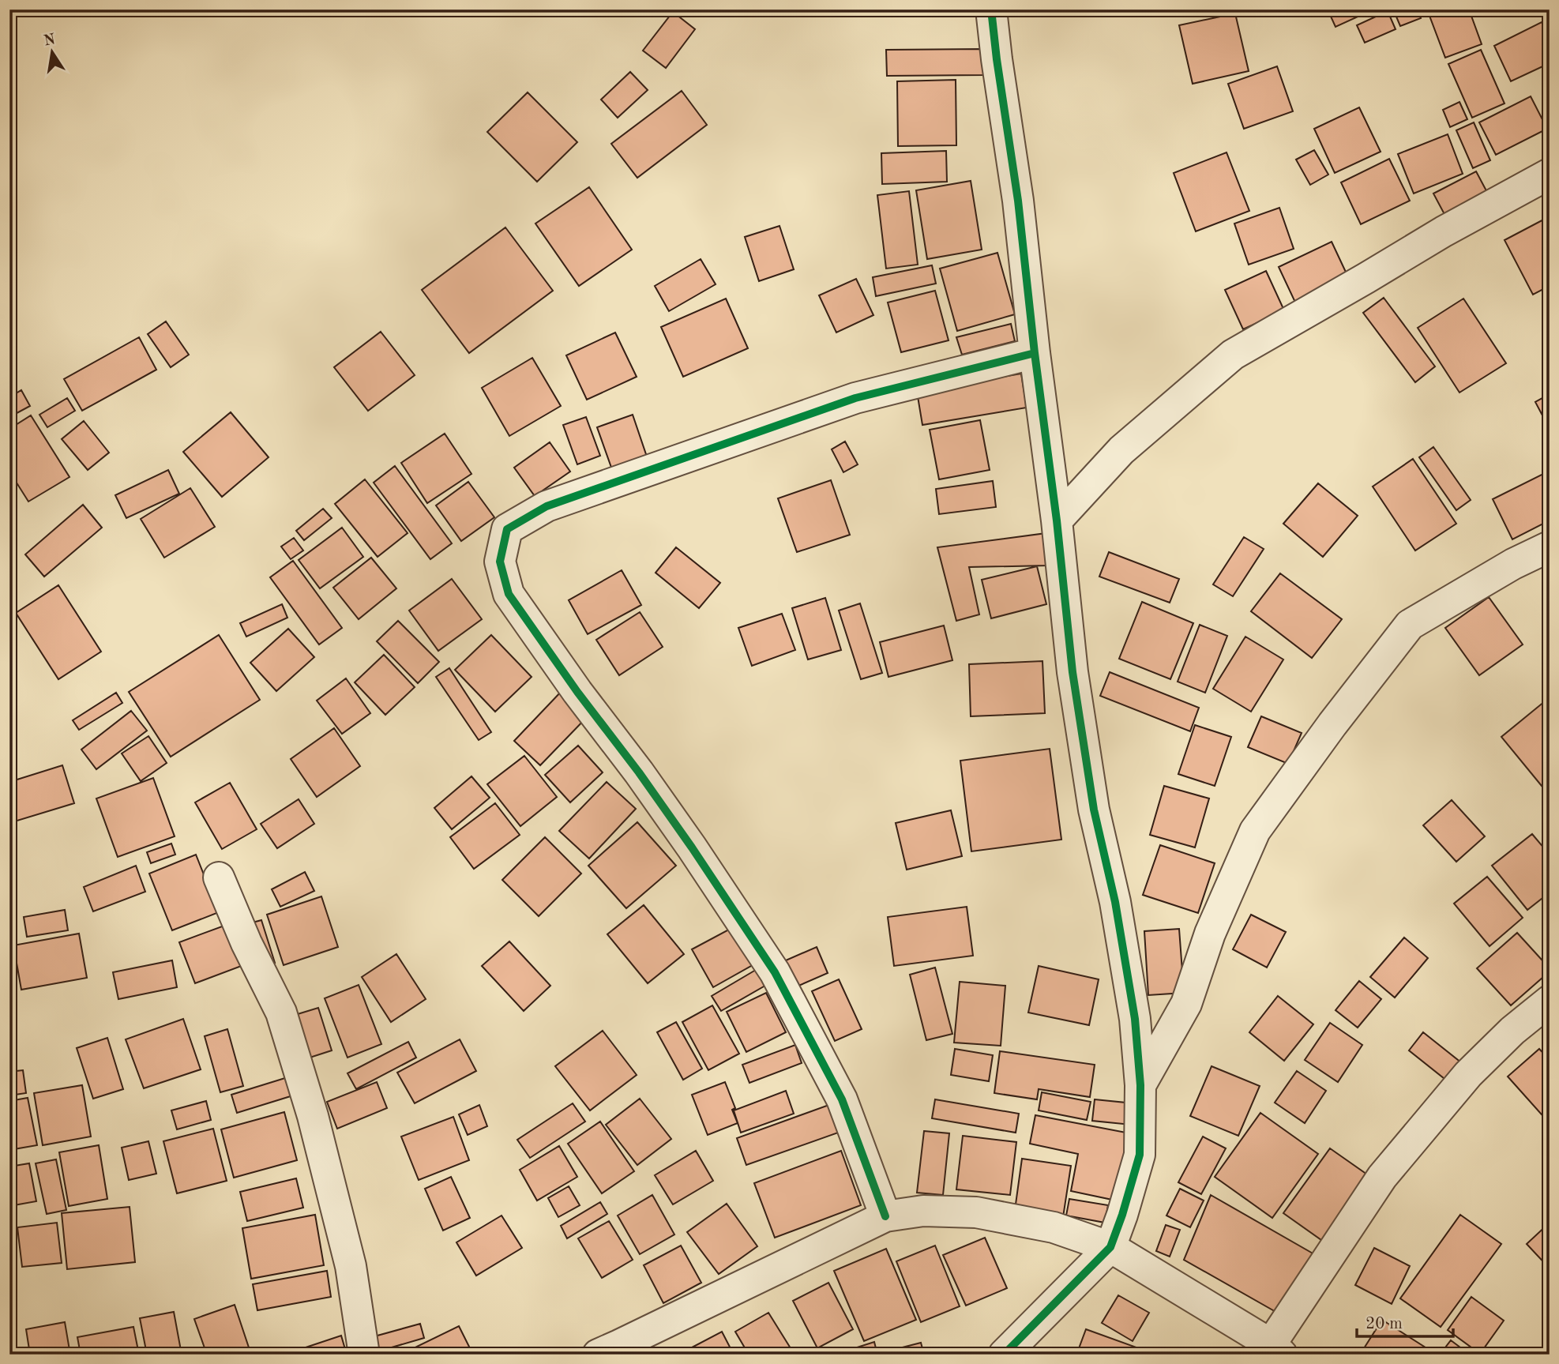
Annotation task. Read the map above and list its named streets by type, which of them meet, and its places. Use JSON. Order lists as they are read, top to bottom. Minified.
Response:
{"scale_bar":"20 m","north":"top"}
